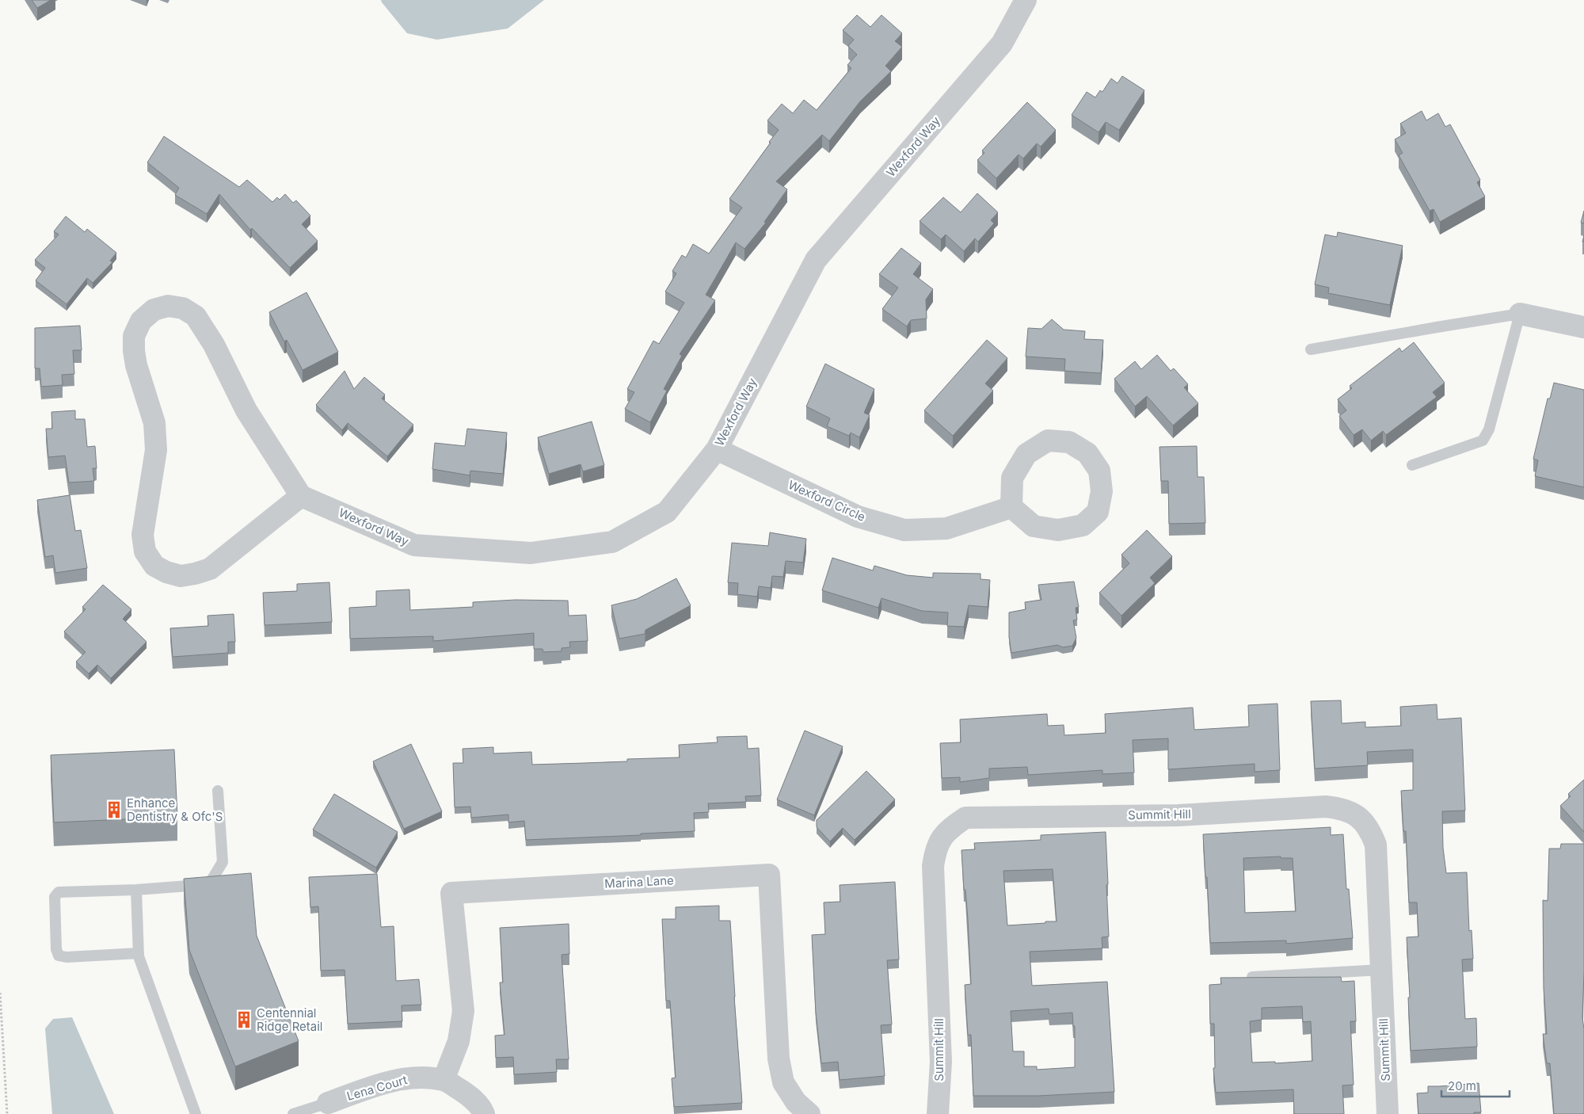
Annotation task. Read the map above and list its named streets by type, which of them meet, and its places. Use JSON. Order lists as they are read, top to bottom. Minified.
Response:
{"streets":{"street":["Wexford Way","Wexford Circle","Summit Hill","Marina Lane","Lena Court"]},"crossings":[["Wexford Way","Wexford Circle"],["Marina Lane","Lena Court"]],"places":{"building":["Enhance Dentistry & Ofc'S","Centennial Ridge Retail"]},"scale_bar":"20 m"}
